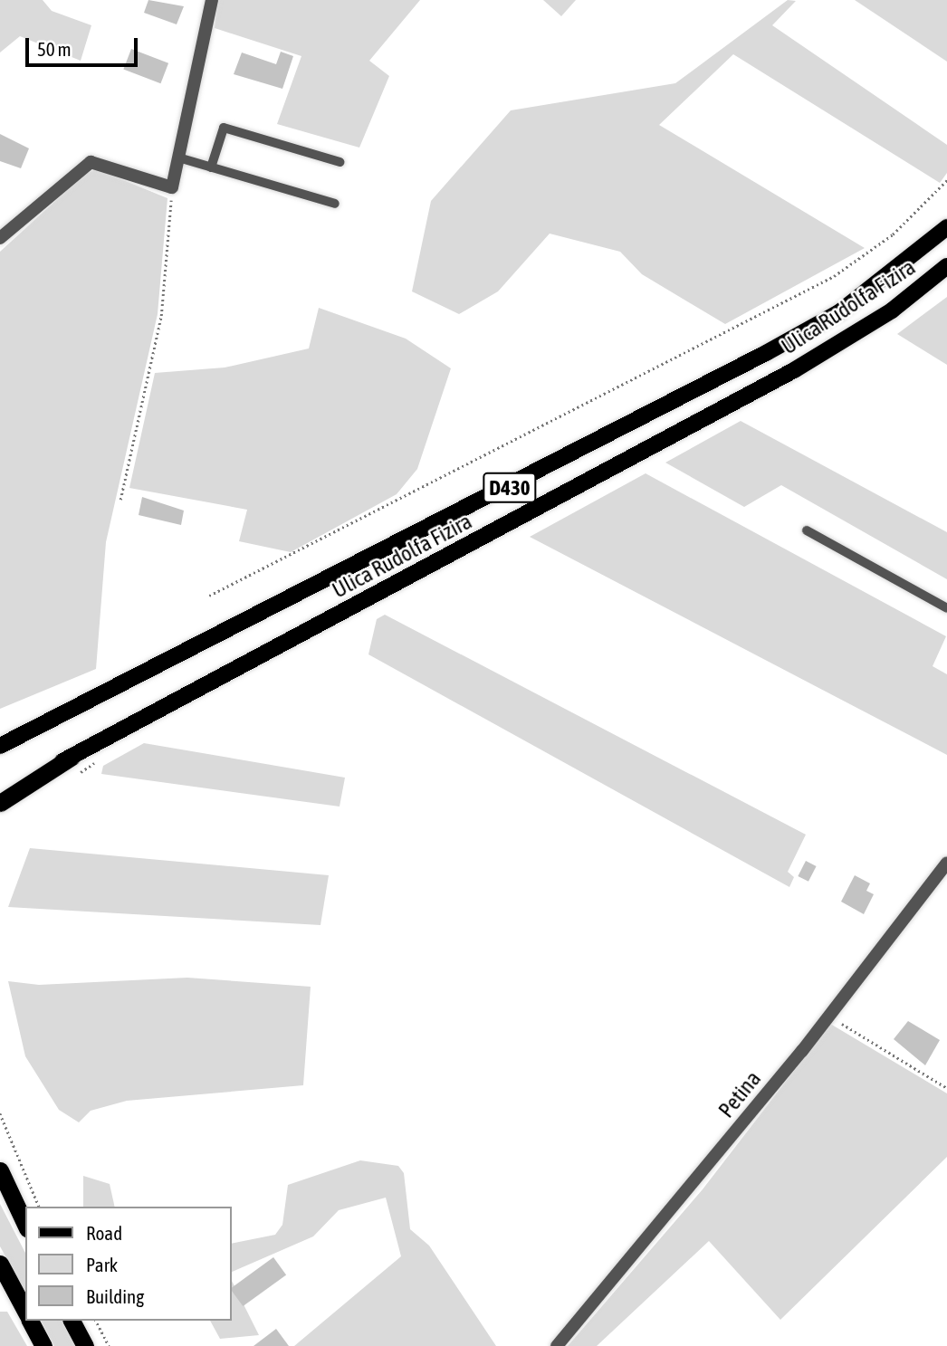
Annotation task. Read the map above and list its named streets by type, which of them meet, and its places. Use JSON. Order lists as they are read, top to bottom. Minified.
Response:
{"streets":{"main road":["Ulica Rudolfa Fizira","D430"],"street":["Petina"]},"legend":["Road","Park","Building"],"scale_bar":"50 m"}
